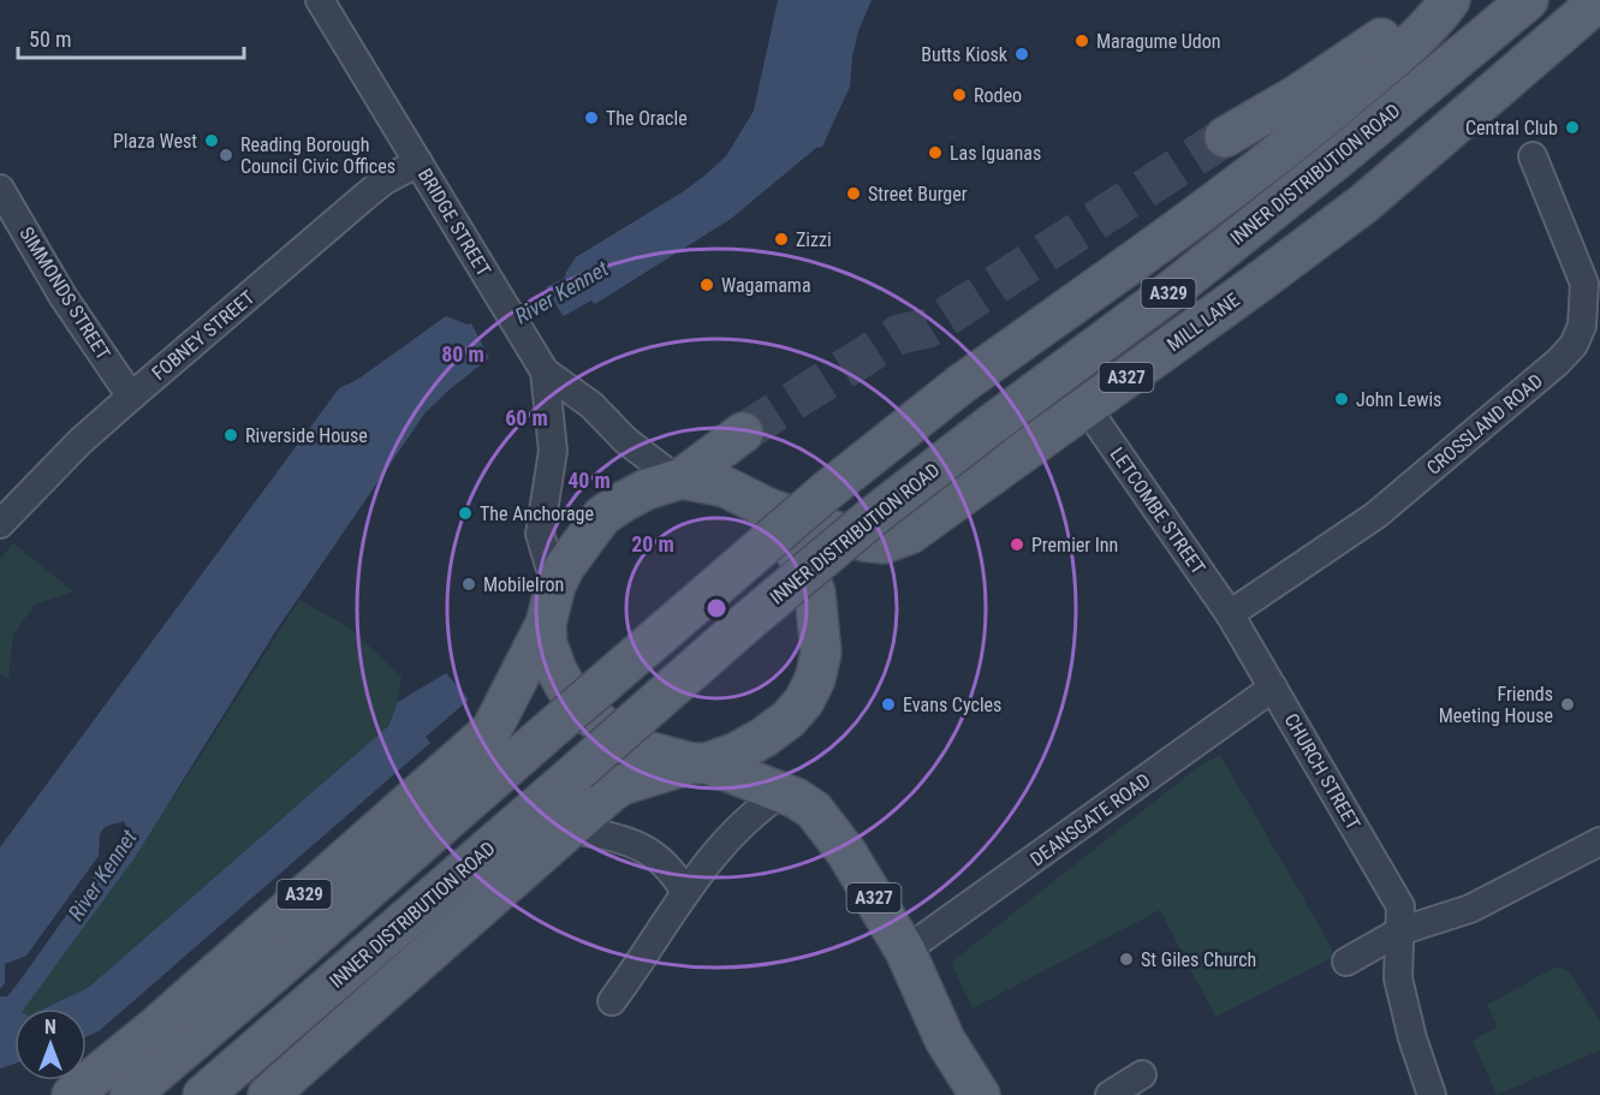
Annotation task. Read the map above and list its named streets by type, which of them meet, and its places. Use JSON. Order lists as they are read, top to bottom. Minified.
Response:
{"streets":{"main road":["INNER DISTRIBUTION ROAD","A329","MILL LANE","A327"],"street":["BRIDGE STREET","SIMMONDS STREET","FOBNEY STREET","CROSSLAND ROAD","LETCOMBE STREET","CHURCH STREET","DEANSGATE ROAD"]},"crossings":[["BRIDGE STREET","MILL LANE"],["BRIDGE STREET","FOBNEY STREET"],["SIMMONDS STREET","FOBNEY STREET"],["MILL LANE","LETCOMBE STREET"],["A327","DEANSGATE ROAD"],["CROSSLAND ROAD","LETCOMBE STREET"],["CROSSLAND ROAD","CHURCH STREET"],["LETCOMBE STREET","CHURCH STREET"],["CHURCH STREET","DEANSGATE ROAD"]],"water":["River Kennet"],"places":["Maragume Udon","Butts Kiosk","Rodeo","The Oracle","Central Club","Plaza West","Las Iguanas","Reading Borough Council Civic Offices","Street Burger","Zizzi","Wagamama","John Lewis","Riverside House","The Anchorage","Premier Inn","MobileIron","Evans Cycles","Friends Meeting House","St Giles Church"],"scale_bar":"50 m","north":"top","rings":["80 m","60 m","40 m","20 m"]}
